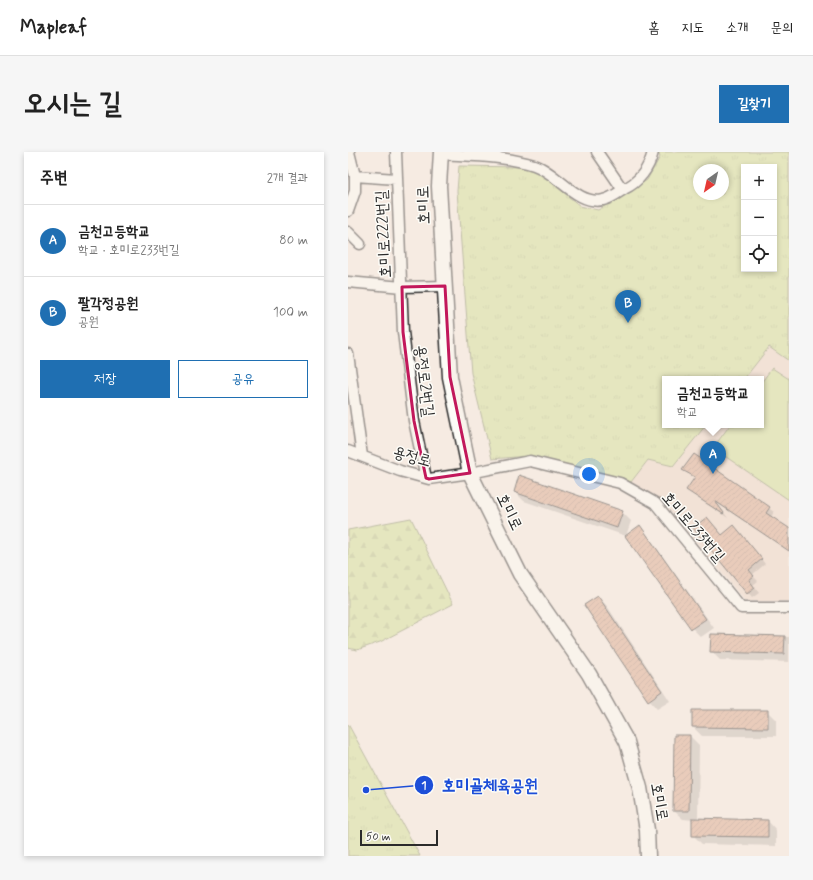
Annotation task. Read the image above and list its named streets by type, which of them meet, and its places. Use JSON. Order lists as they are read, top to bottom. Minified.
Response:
{"streets":{"street":["호미로","호미로222번길","용정로2번길","용정로","호미로233번길"]},"crossings":[["호미로","호미로222번길"],["호미로","용정로"],["호미로","호미로233번길"],["호미로222번길","용정로2번길"],["용정로2번길","용정로"],["용정로","호미로233번길"]],"places":["호미골체육공원"],"scale_bar":"50 m","north":"bottom left","page":{"header":"Mapleaf","nav":["홈","지도","소개","문의"],"buttons":["길찾기",["저장","공유"]],"title":"오시는 길","heading":["주변","2개 결과"],"map_buttons":["+","−"],"list":[{"mark":"A","name":"금천고등학교","note":"학교 · 호미로233번길","value":"80 m"},{"mark":"B","name":"팔각정공원","note":"공원","value":"100 m"}],"pins":["B","A"],"popup":["금천고등학교","학교"],"scale":"50 m"}}
